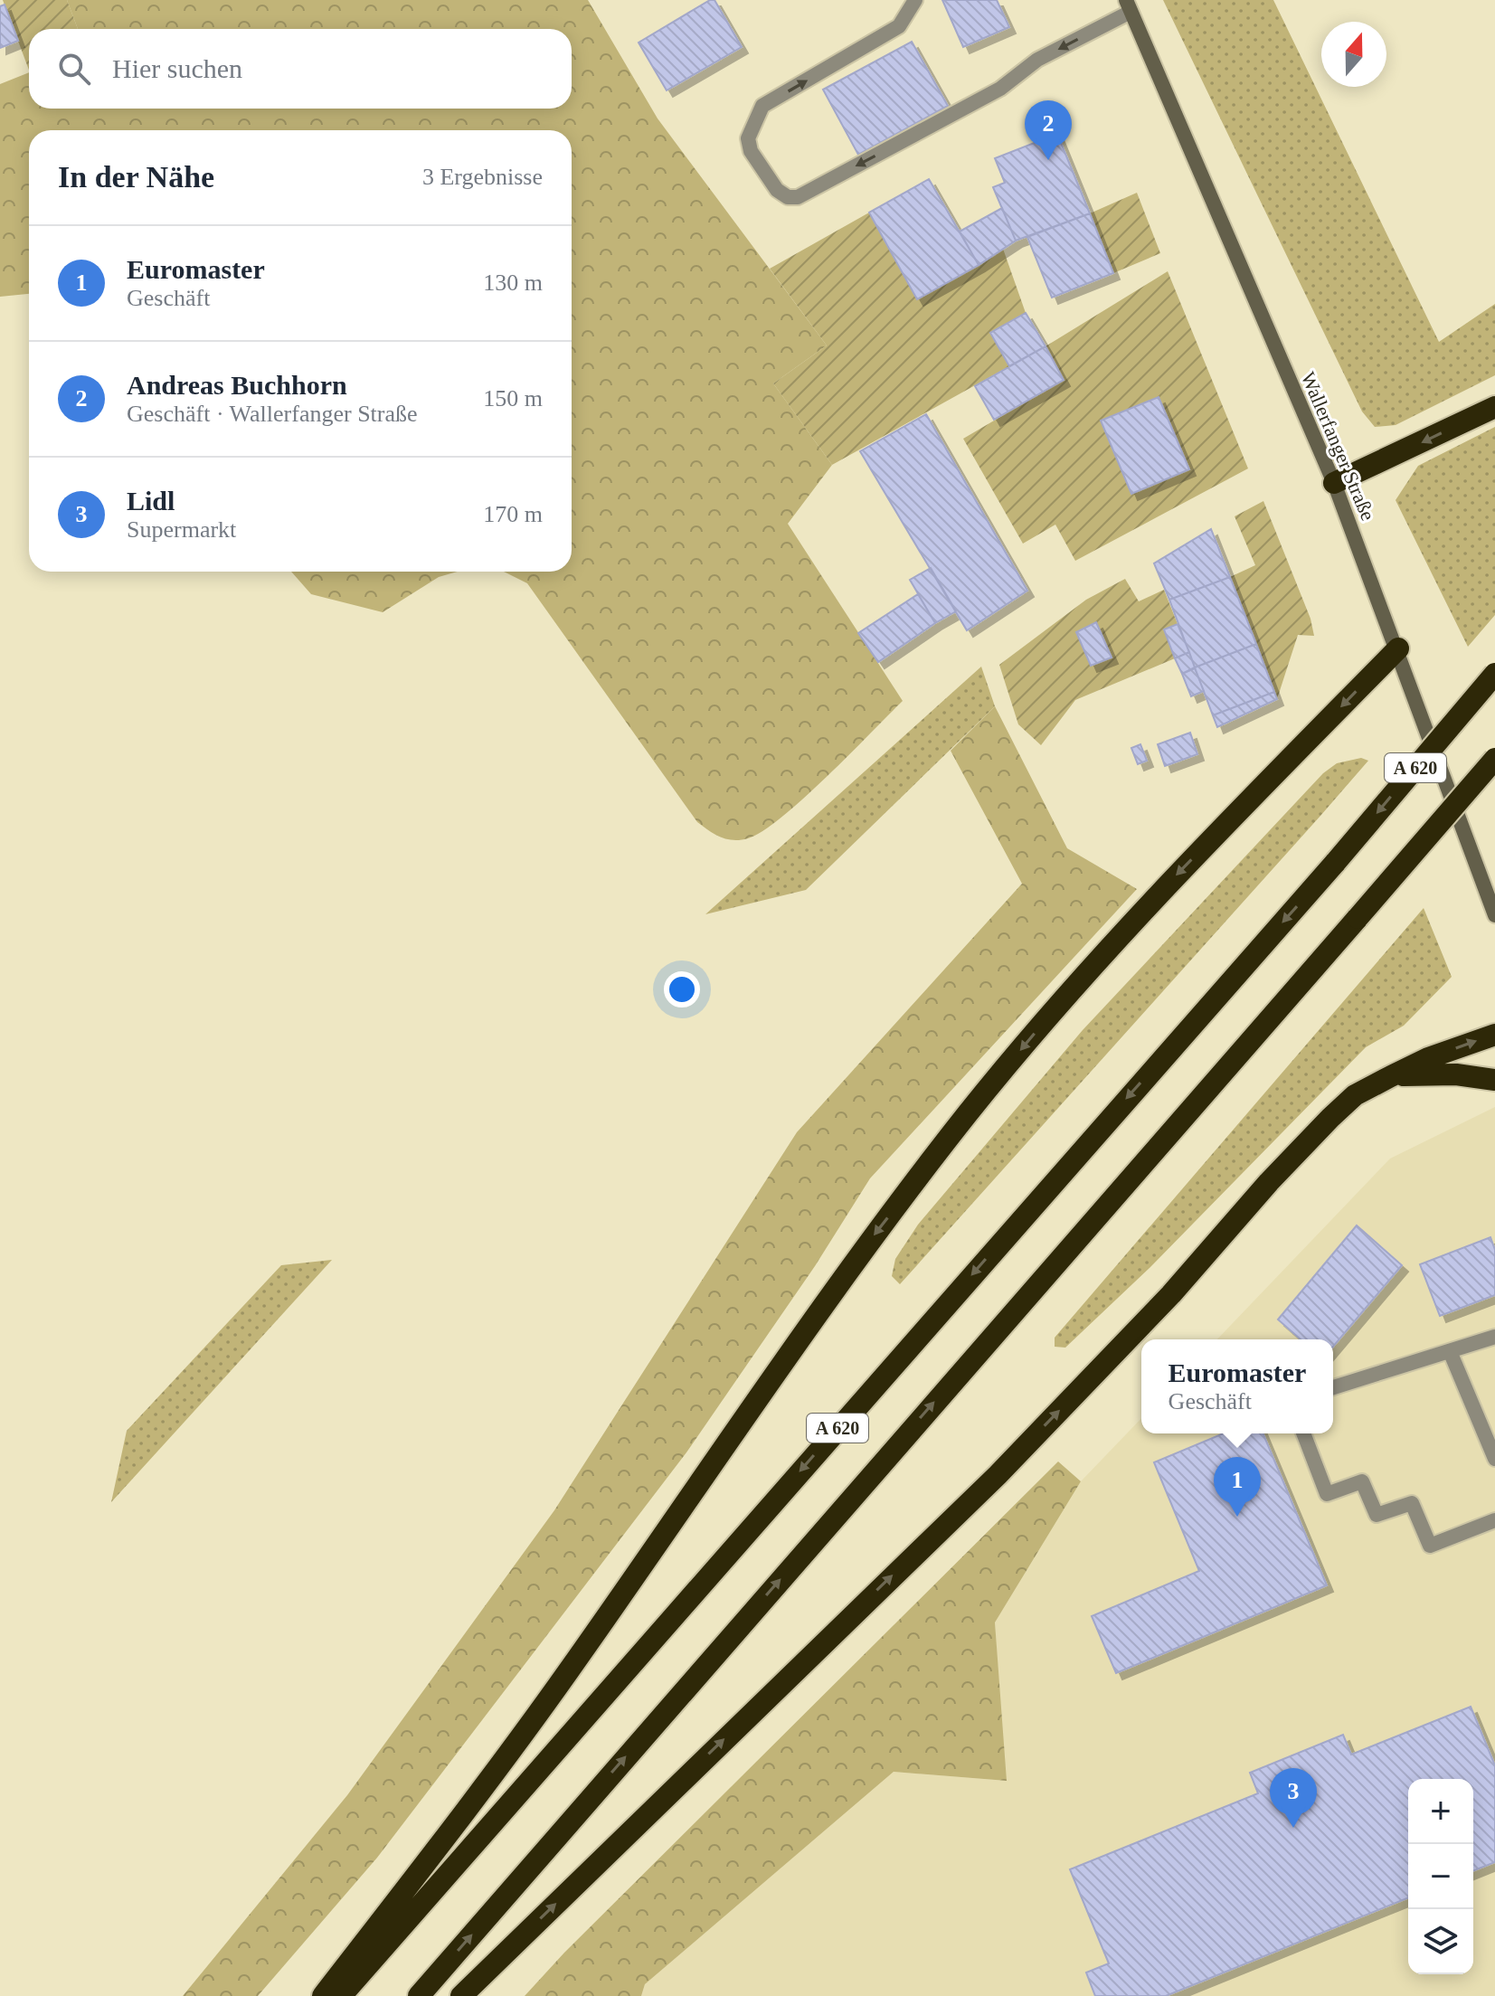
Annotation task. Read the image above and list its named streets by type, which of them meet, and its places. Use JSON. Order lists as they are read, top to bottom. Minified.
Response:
{"streets":{"highway":["A 620"],"main road":["Wallerfanger Straße"]},"north":"top","page":{"search":"Hier suchen","pins":["2","1","3"],"heading":["In der Nähe","3 Ergebnisse"],"list":[{"mark":"1","name":"Euromaster","note":"Geschäft","value":"130 m"},{"mark":"2","name":"Andreas Buchhorn","note":"Geschäft · Wallerfanger Straße","value":"150 m"},{"mark":"3","name":"Lidl","note":"Supermarkt","value":"170 m"}],"popup":["Euromaster","Geschäft"],"map_buttons":["+","−"]}}
